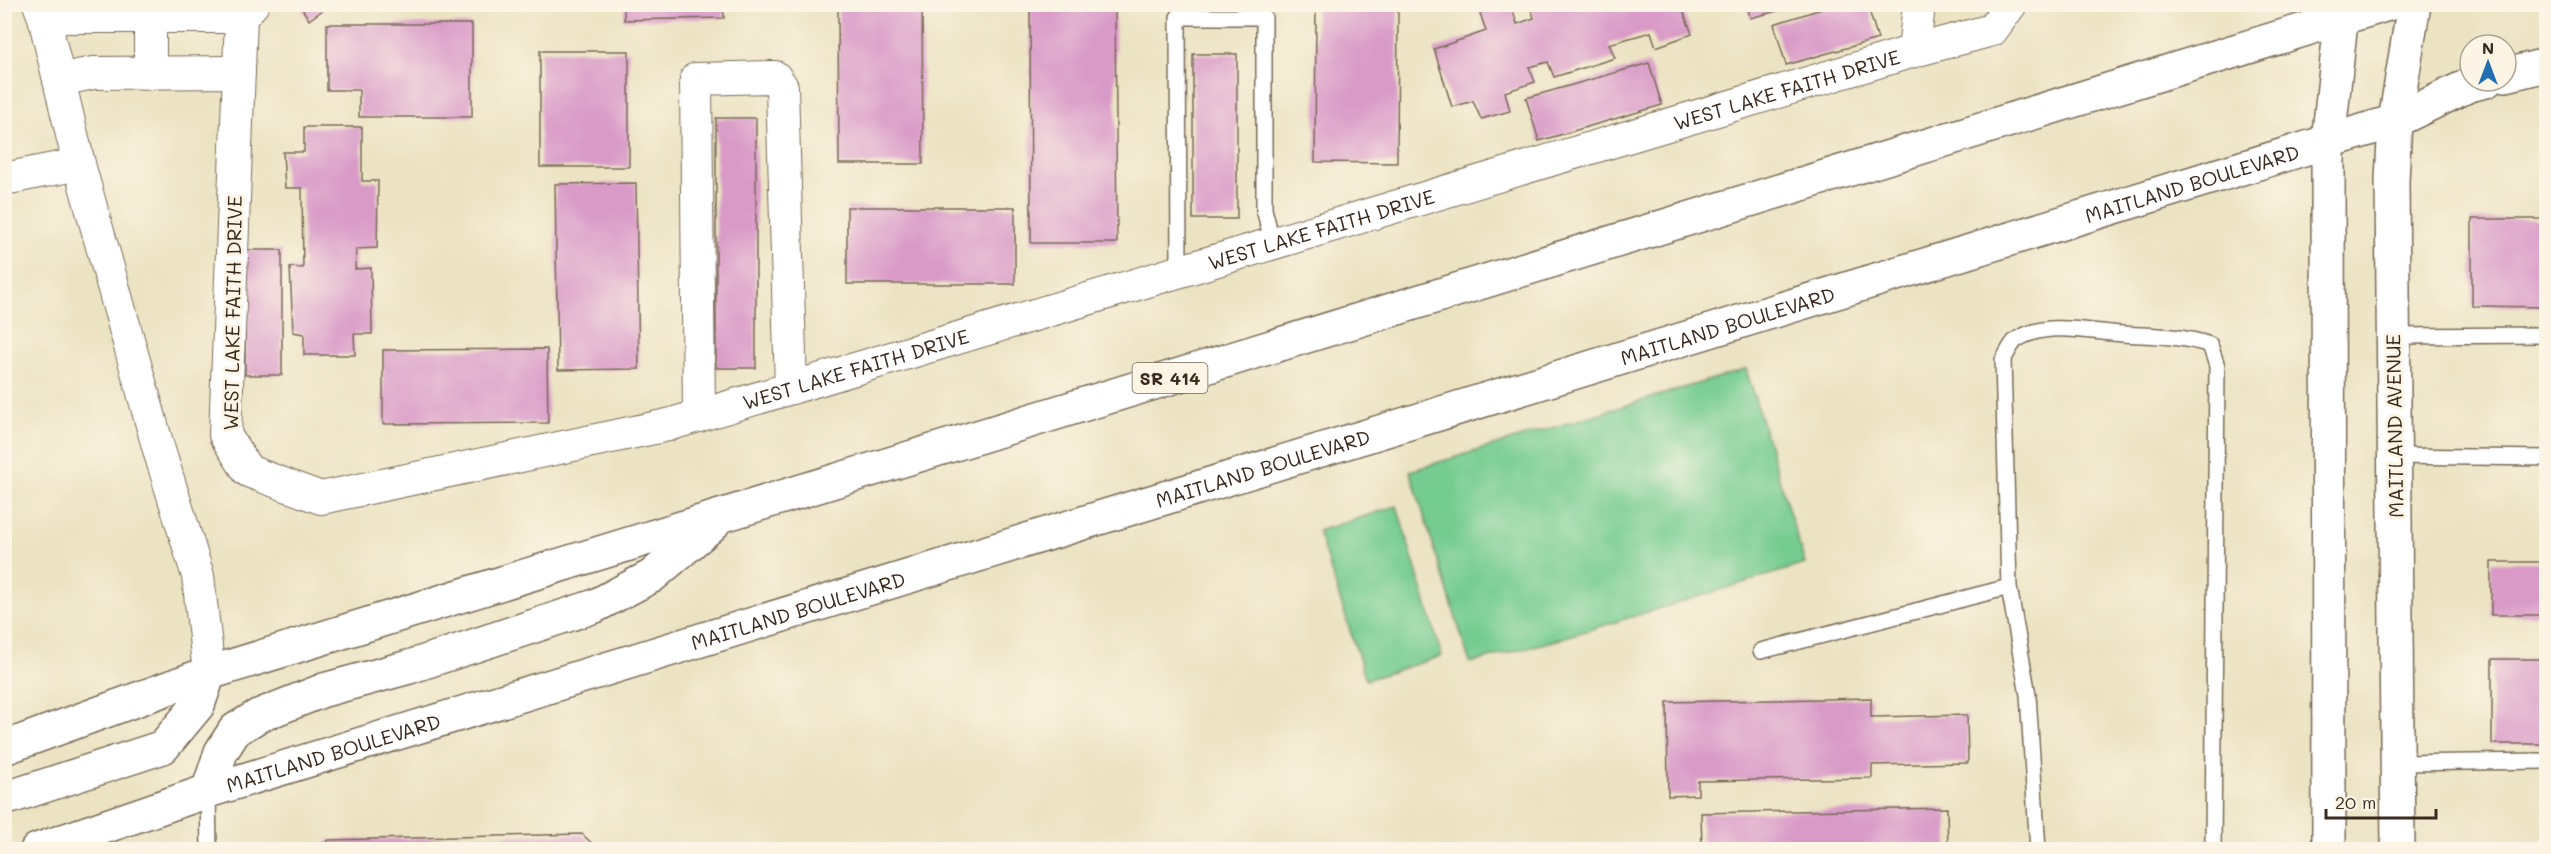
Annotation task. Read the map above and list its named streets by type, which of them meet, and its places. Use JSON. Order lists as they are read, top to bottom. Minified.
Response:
{"streets":{"main road":["MAITLAND BOULEVARD","SR 414","MAITLAND AVENUE"],"street":["WEST LAKE FAITH DRIVE"]},"crossings":[["MAITLAND BOULEVARD","MAITLAND AVENUE"]],"scale_bar":"20 m","north":"top"}
